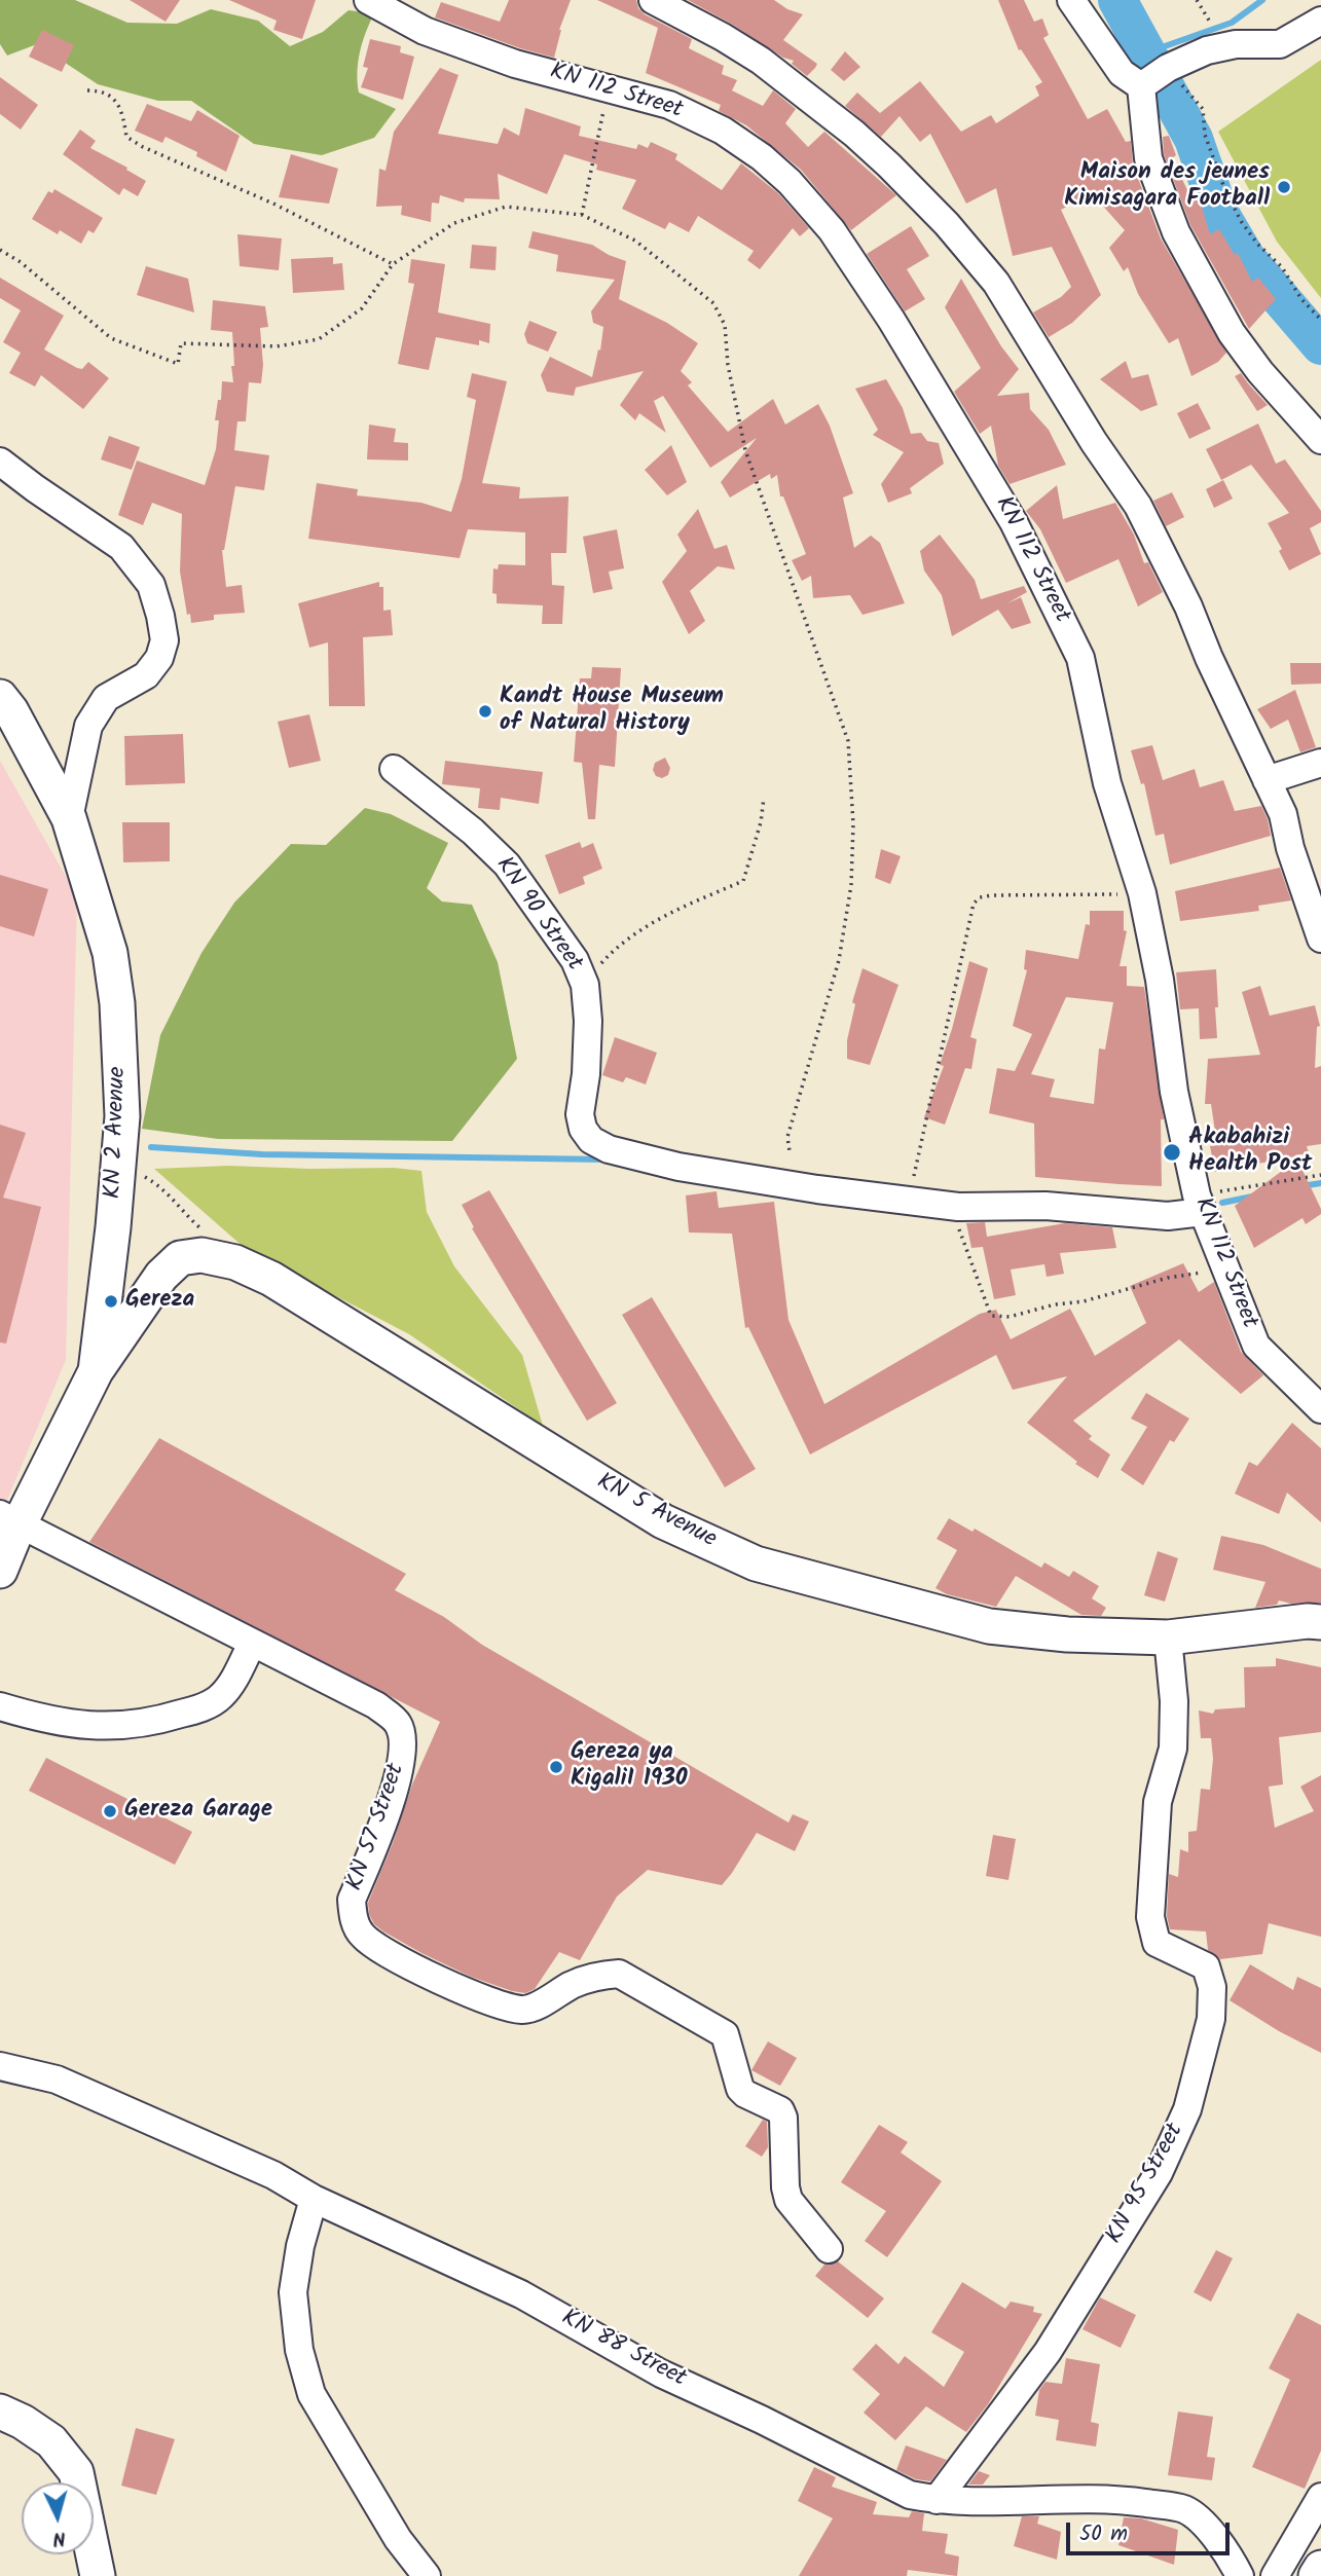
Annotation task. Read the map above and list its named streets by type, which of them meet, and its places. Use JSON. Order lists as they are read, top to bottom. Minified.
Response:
{"streets":{"main road":["KN 2 Avenue","KN 5 Avenue"],"street":["KN 112 Street","KN 90 Street","KN 57 Street","KN 95 Street","KN 88 Street"]},"crossings":[["KN 112 Street","KN 90 Street"],["KN 2 Avenue","KN 5 Avenue"],["KN 2 Avenue","KN 57 Street"],["KN 5 Avenue","KN 95 Street"],["KN 95 Street","KN 88 Street"]],"places":["Maison des jeunes Kimisagara Football","Kandt House Museum of Natural History","Akabahizi Health Post","Gereza","Gereza ya KigaliI 1930","Gereza Garage"],"scale_bar":"50 m","north":"bottom"}
